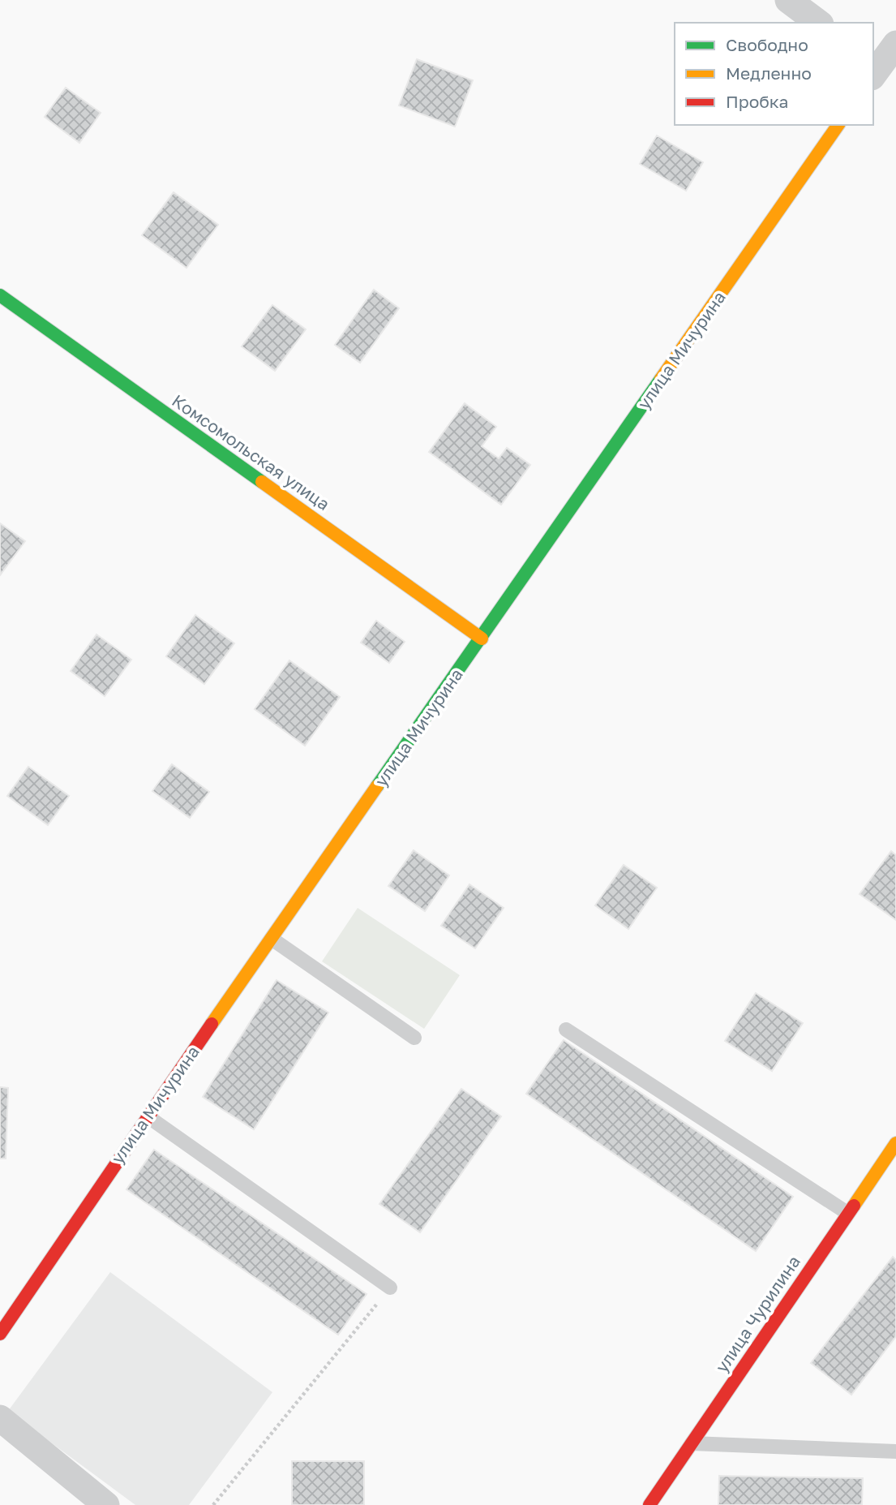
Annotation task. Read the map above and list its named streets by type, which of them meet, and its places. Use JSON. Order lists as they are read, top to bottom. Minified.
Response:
{"streets":{"street":["улица Мичурина","Комсомольская улица","улица Чурилина"]},"crossings":[["улица Мичурина","Комсомольская улица"]],"legend":["Свободно","Медленно","Пробка"]}
